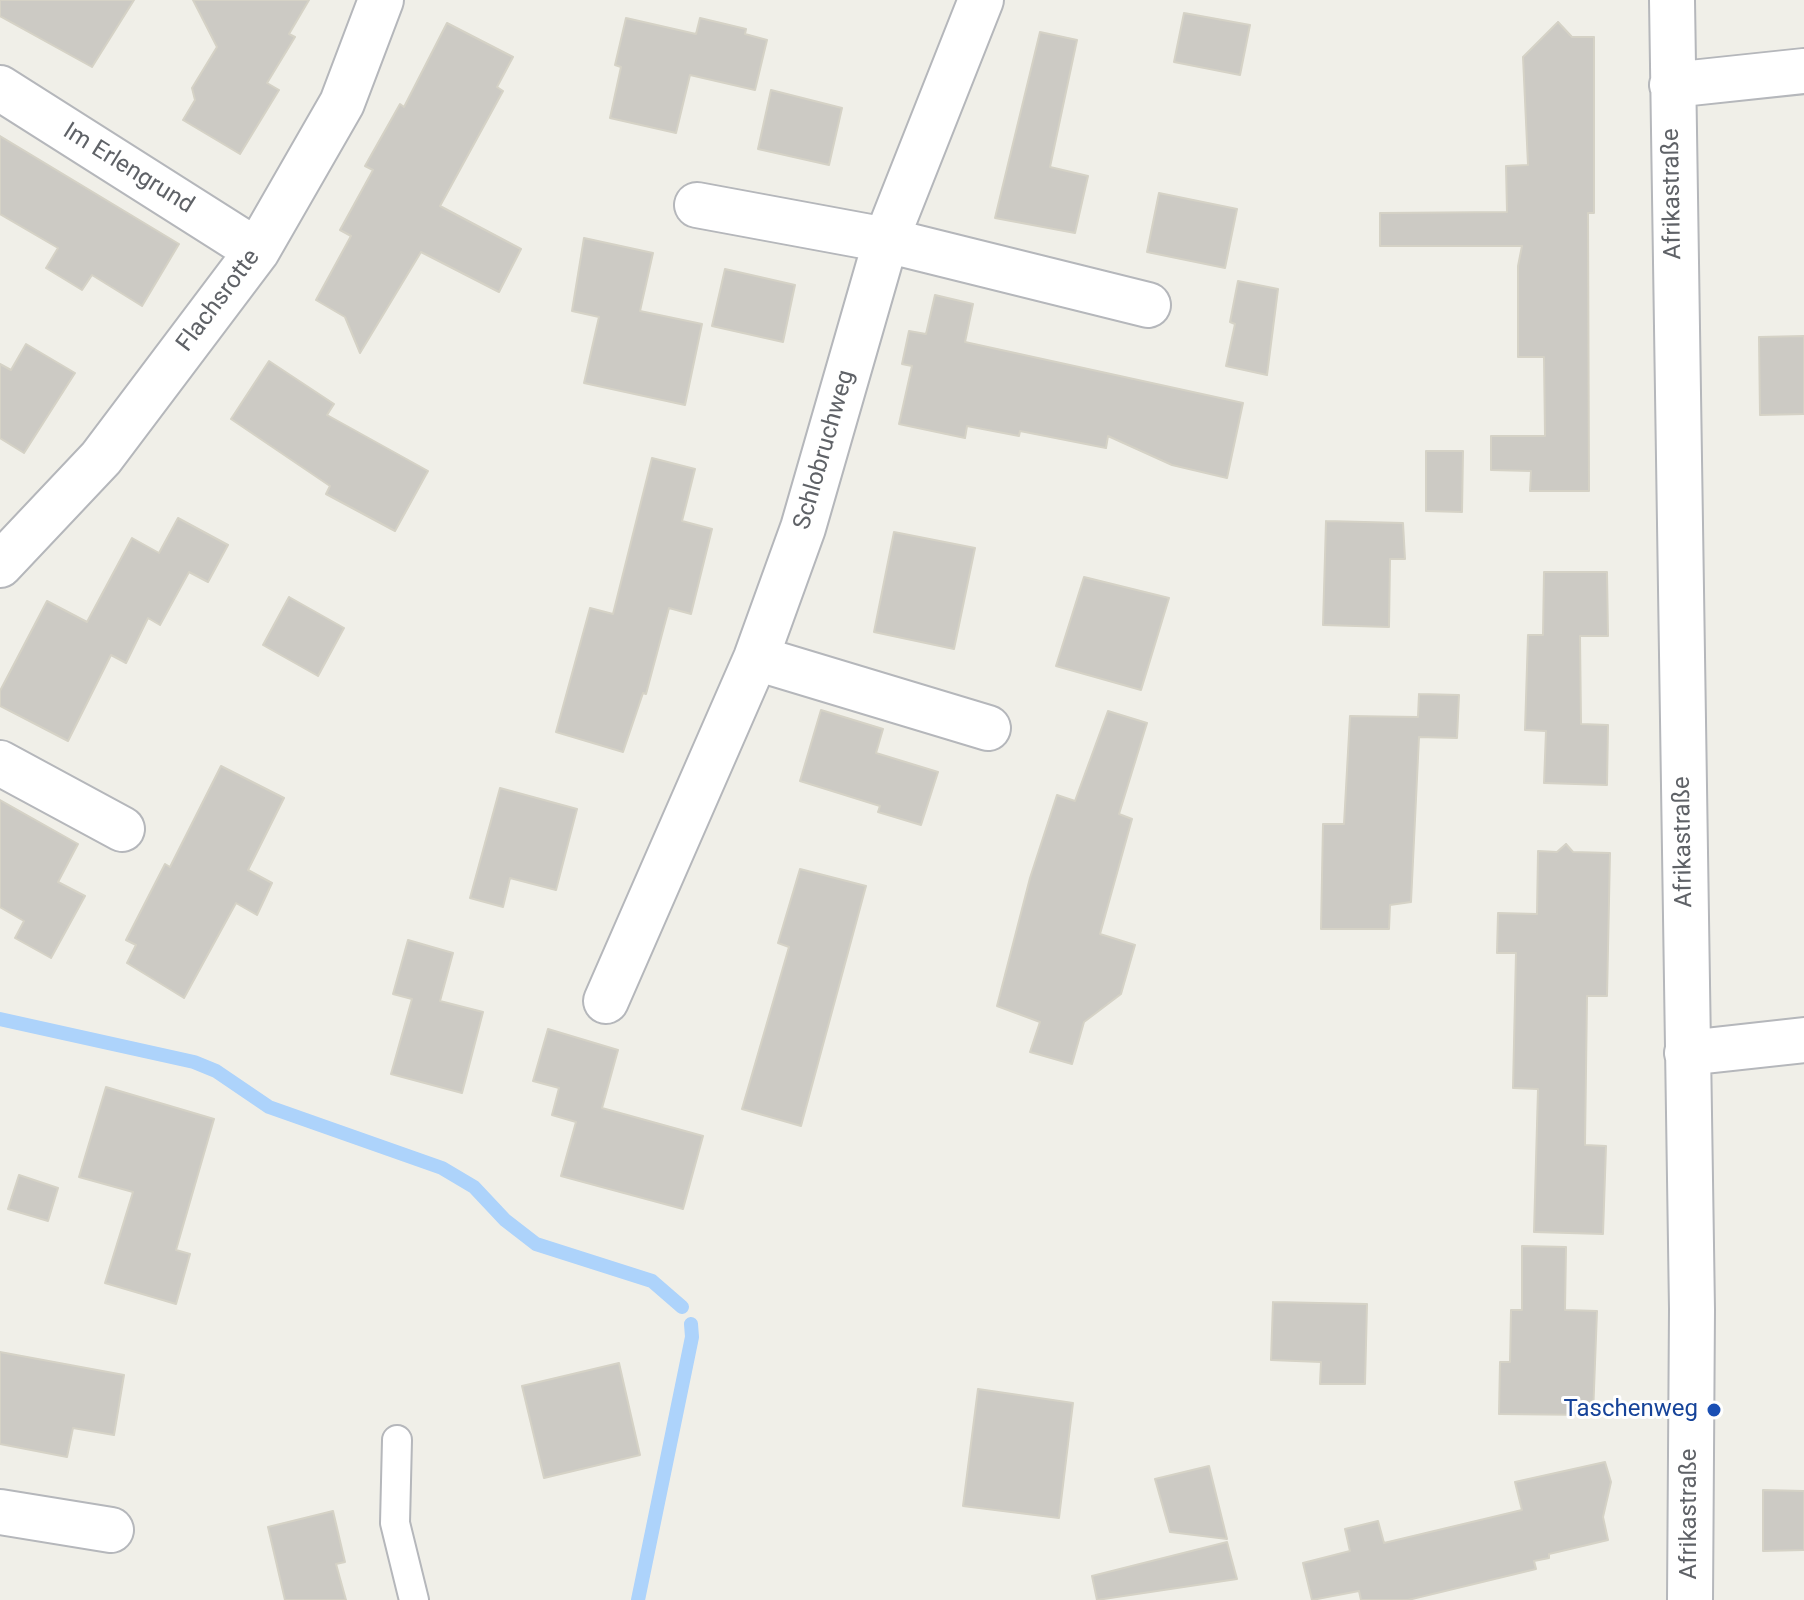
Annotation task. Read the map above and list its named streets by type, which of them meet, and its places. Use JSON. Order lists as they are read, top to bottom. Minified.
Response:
{"streets":{"street":["Im Erlengrund","Afrikastraße","Flachsrotte","Schlobruchweg"]},"crossings":[["Im Erlengrund","Flachsrotte"]],"places":["Taschenweg"]}
